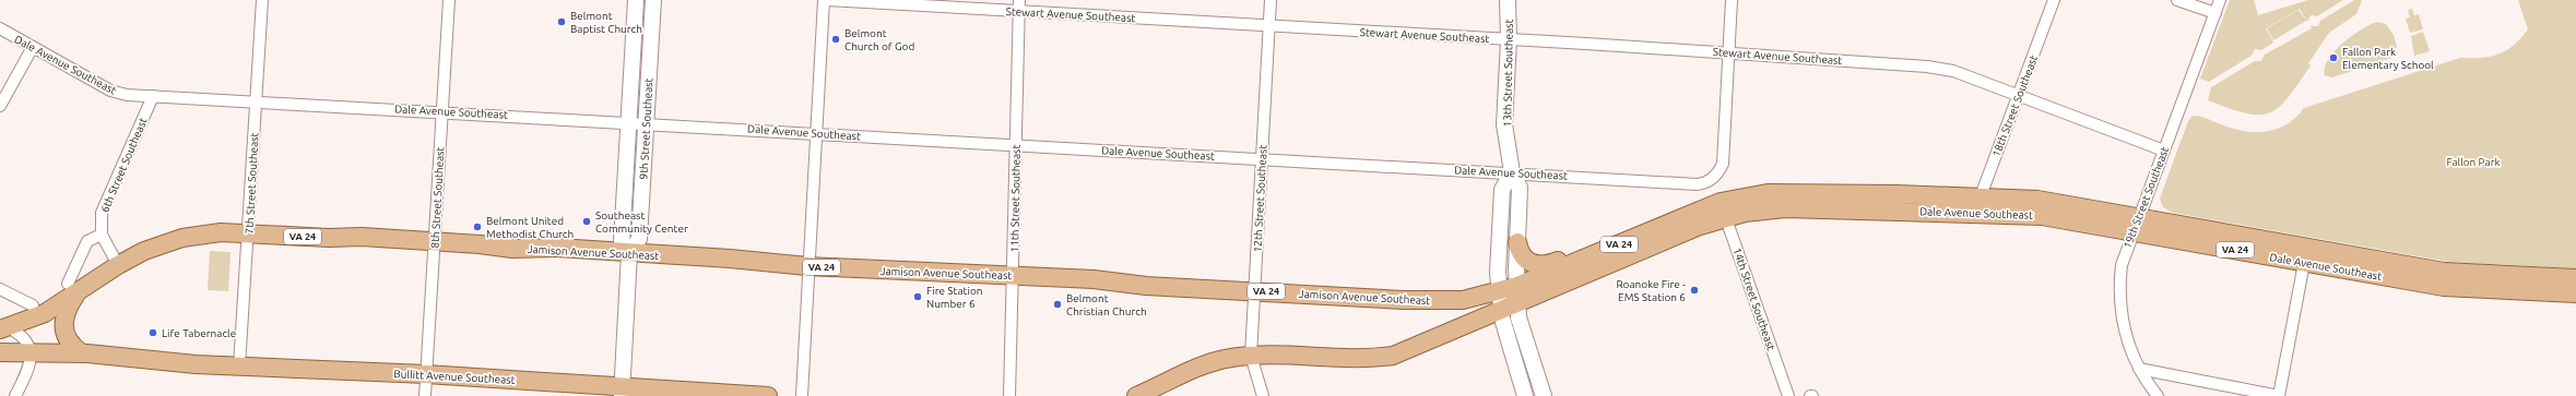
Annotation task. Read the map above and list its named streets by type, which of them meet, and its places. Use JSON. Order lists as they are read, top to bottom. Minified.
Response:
{"streets":{"main road":["Dale Avenue Southeast","VA 24","Jamison Avenue Southeast","Bullitt Avenue Southeast"],"street":["Stewart Avenue Southeast","13th Street Southeast","18th Street Southeast","9th Street Southeast","6th Street Southeast","7th Street Southeast","8th Street Southeast","19th Street Southeast","11th Street Southeast","12th Street Southeast","14th Street Southeast"]},"crossings":[["Stewart Avenue Southeast","Dale Avenue Southeast"],["Stewart Avenue Southeast","13th Street Southeast"],["Stewart Avenue Southeast","18th Street Southeast"],["Stewart Avenue Southeast","19th Street Southeast"],["Stewart Avenue Southeast","11th Street Southeast"],["Stewart Avenue Southeast","12th Street Southeast"],["Dale Avenue Southeast","13th Street Southeast"],["Dale Avenue Southeast","18th Street Southeast"],["Dale Avenue Southeast","9th Street Southeast"],["Dale Avenue Southeast","6th Street Southeast"],["Dale Avenue Southeast","7th Street Southeast"],["Dale Avenue Southeast","8th Street Southeast"],["Dale Avenue Southeast","19th Street Southeast"],["Dale Avenue Southeast","11th Street Southeast"],["Dale Avenue Southeast","12th Street Southeast"],["Dale Avenue Southeast","Jamison Avenue Southeast"],["13th Street Southeast","Jamison Avenue Southeast"],["9th Street Southeast","Jamison Avenue Southeast"],["9th Street Southeast","Bullitt Avenue Southeast"],["6th Street Southeast","Jamison Avenue Southeast"],["7th Street Southeast","Jamison Avenue Southeast"],["7th Street Southeast","Bullitt Avenue Southeast"],["8th Street Southeast","Jamison Avenue Southeast"],["8th Street Southeast","Bullitt Avenue Southeast"],["11th Street Southeast","Jamison Avenue Southeast"],["12th Street Southeast","VA 24"],["12th Street Southeast","Jamison Avenue Southeast"],["VA 24","Jamison Avenue Southeast"],["Jamison Avenue Southeast","14th Street Southeast"]],"parks":["Fallon Park"],"places":["Belmont Baptist Church","Belmont Church of God","Fallon Park Elementary School","Southeast Community Center","Belmont United Methodist Church","Roanoke Fire - EMS Station 6","Fire Station Number 6","Belmont Christian Church","Life Tabernacle"]}
